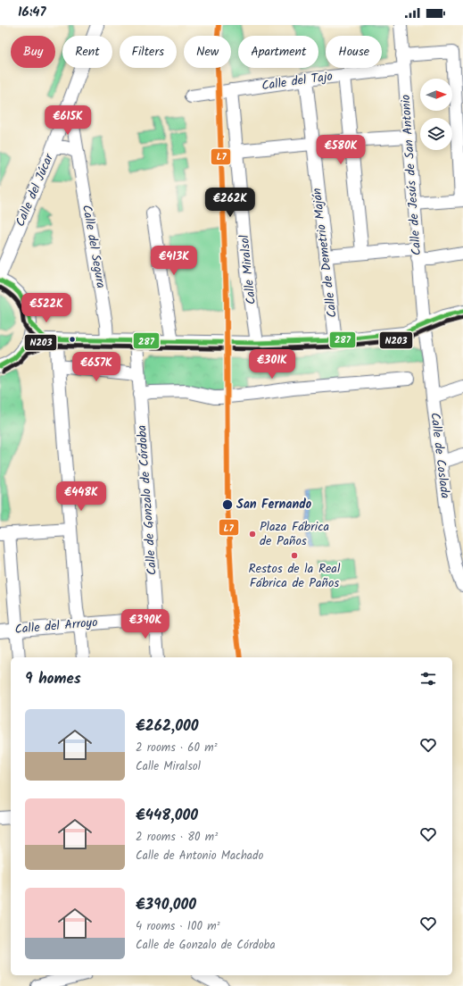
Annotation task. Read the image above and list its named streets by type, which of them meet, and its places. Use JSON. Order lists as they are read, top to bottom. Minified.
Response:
{"streets":{"street":["Calle del Tajo","Calle de Jesús de San Antonio","Calle del Júcar","Calle del Segura","Calle de Demetrio Maján","Calle Miralsol","Calle de Coslada","Calle de Gonzalo de Córdoba","Calle del Arroyo"]},"crossings":[["Calle del Tajo","Calle de Jesús de San Antonio"],["Calle del Tajo","Calle de Demetrio Maján"],["Calle del Tajo","Calle Miralsol"],["Calle de Jesús de San Antonio","Calle de Coslada"],["Calle del Júcar","Calle del Segura"],["Calle de Gonzalo de Córdoba","Calle del Arroyo"]],"places":["San Fernando","Plaza Fábrica de Paños","Restos de la Real Fábrica de Paños"],"lines":["transit line L7","transit line 287","transit line N203"],"north":"right","page":{"status":"16:47","chip":["Buy","Rent","Filters","New","Apartment","House"],"price":["€615K","€580K","€262K","€413K","€522K","€301K","€657K","€448K","€390K"],"heading":"9 homes","list":[{"name":"€262,000","note":"2 rooms · 60 m² · Calle Miralsol"},{"name":"€448,000","note":"2 rooms · 80 m² · Calle de Antonio Machado"},{"name":"€390,000","note":"4 rooms · 100 m² · Calle de Gonzalo de Córdoba"}]}}
